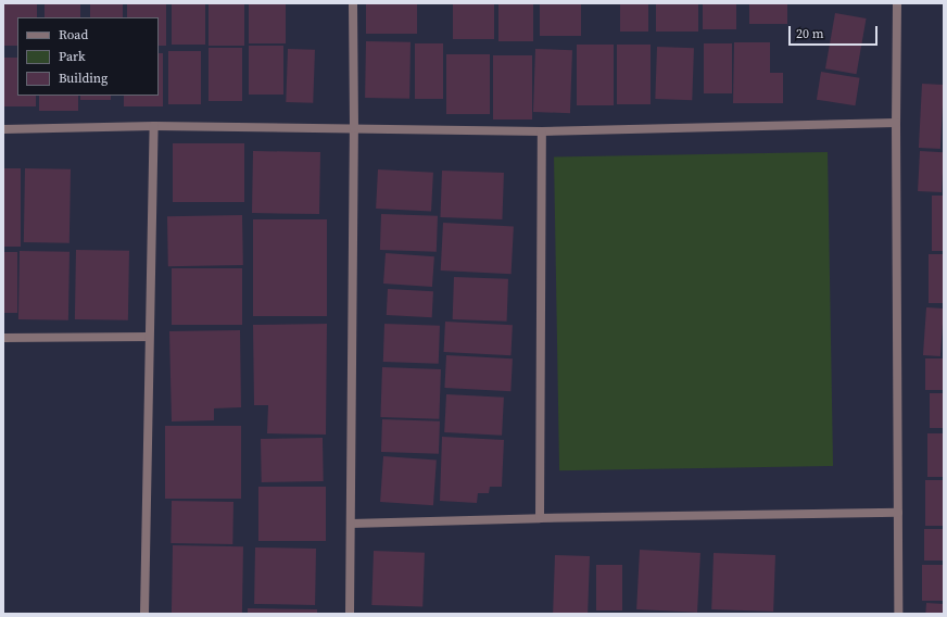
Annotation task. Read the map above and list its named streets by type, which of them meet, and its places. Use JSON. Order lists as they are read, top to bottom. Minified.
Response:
{"legend":["Road","Park","Building"],"scale_bar":"20 m"}
